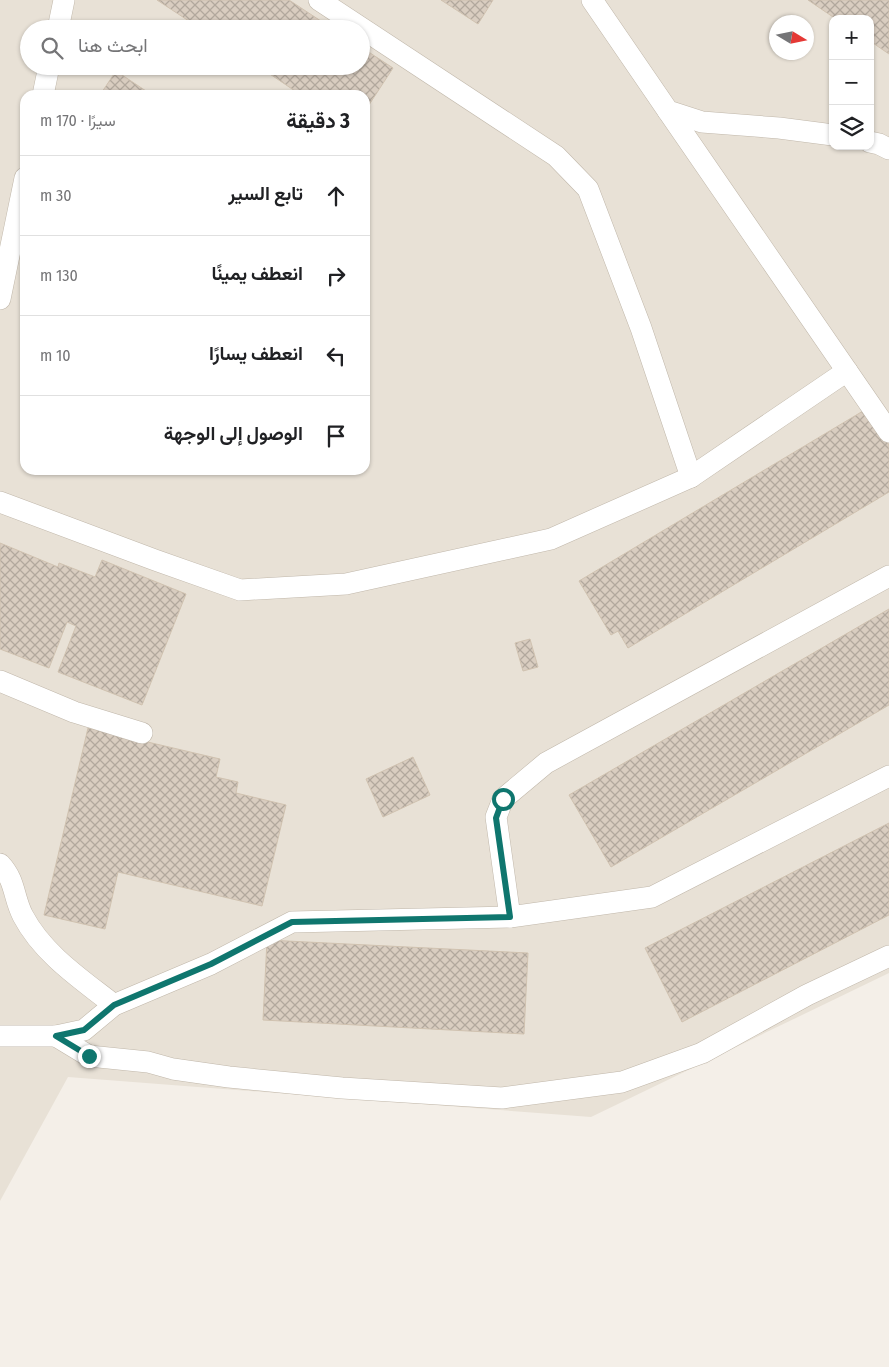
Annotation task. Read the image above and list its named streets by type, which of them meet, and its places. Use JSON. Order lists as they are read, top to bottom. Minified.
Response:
{"north":"right","page":{"map_buttons":["+","−"],"search":"ابحث هنا","heading":["3 دقيقة","سيرًا · 170 m"],"list":[["تابع السير","30 m"],["انعطف يمينًا","130 m"],["انعطف يسارًا","10 m"],"الوصول إلى الوجهة"]}}
